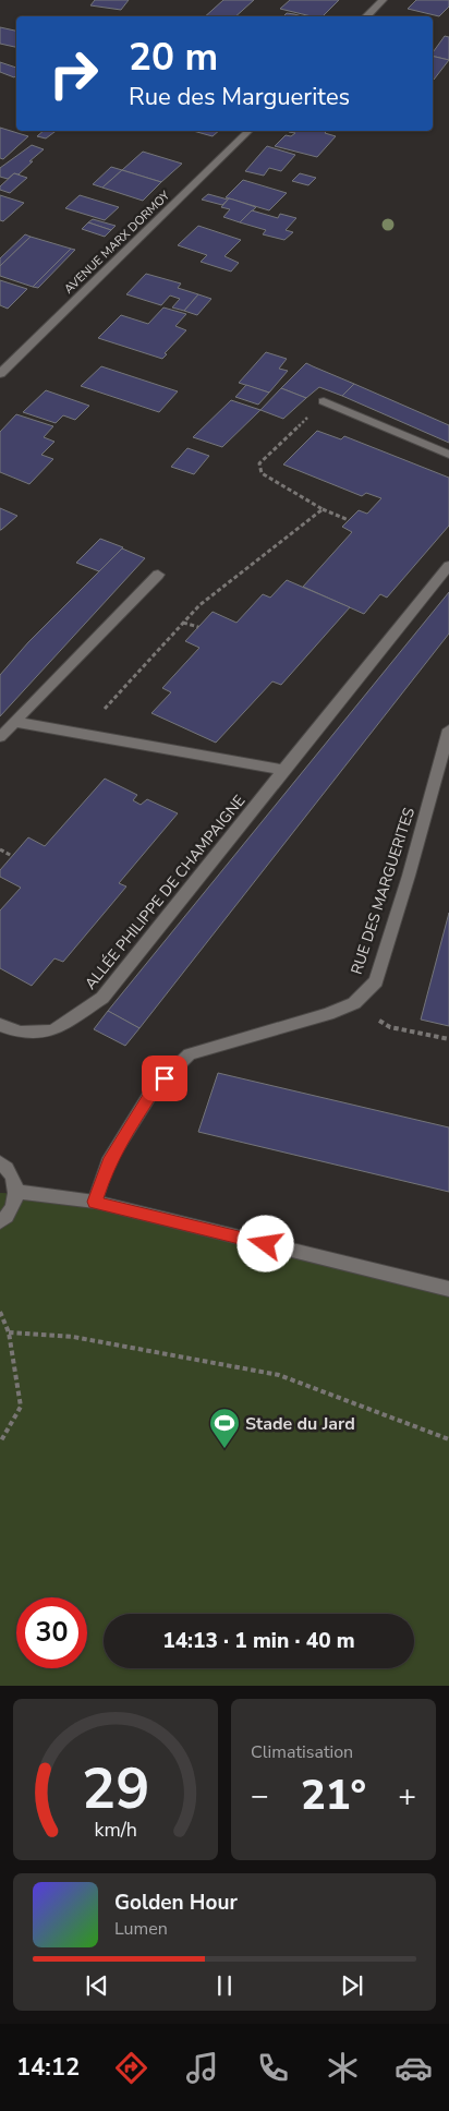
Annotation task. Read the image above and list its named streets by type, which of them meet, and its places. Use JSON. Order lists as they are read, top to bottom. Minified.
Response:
{"streets":{"street":["AVENUE MARX DORMOY","RUE DES MARGUERITES","ALLÉE PHILIPPE DE CHAMPAIGNE"]},"places":{"sports":["Stade du Jard"]},"page":{"turn":["20 m","Rue des Marguerites"],"limit":"30","trip":"14:13 · 1 min · 40 m","tile":"Climatisation","heat":["−","21°","+"],"song":["Golden Hour","Lumen"],"tabs":"14:12","gauge":["29","km/h"]}}
